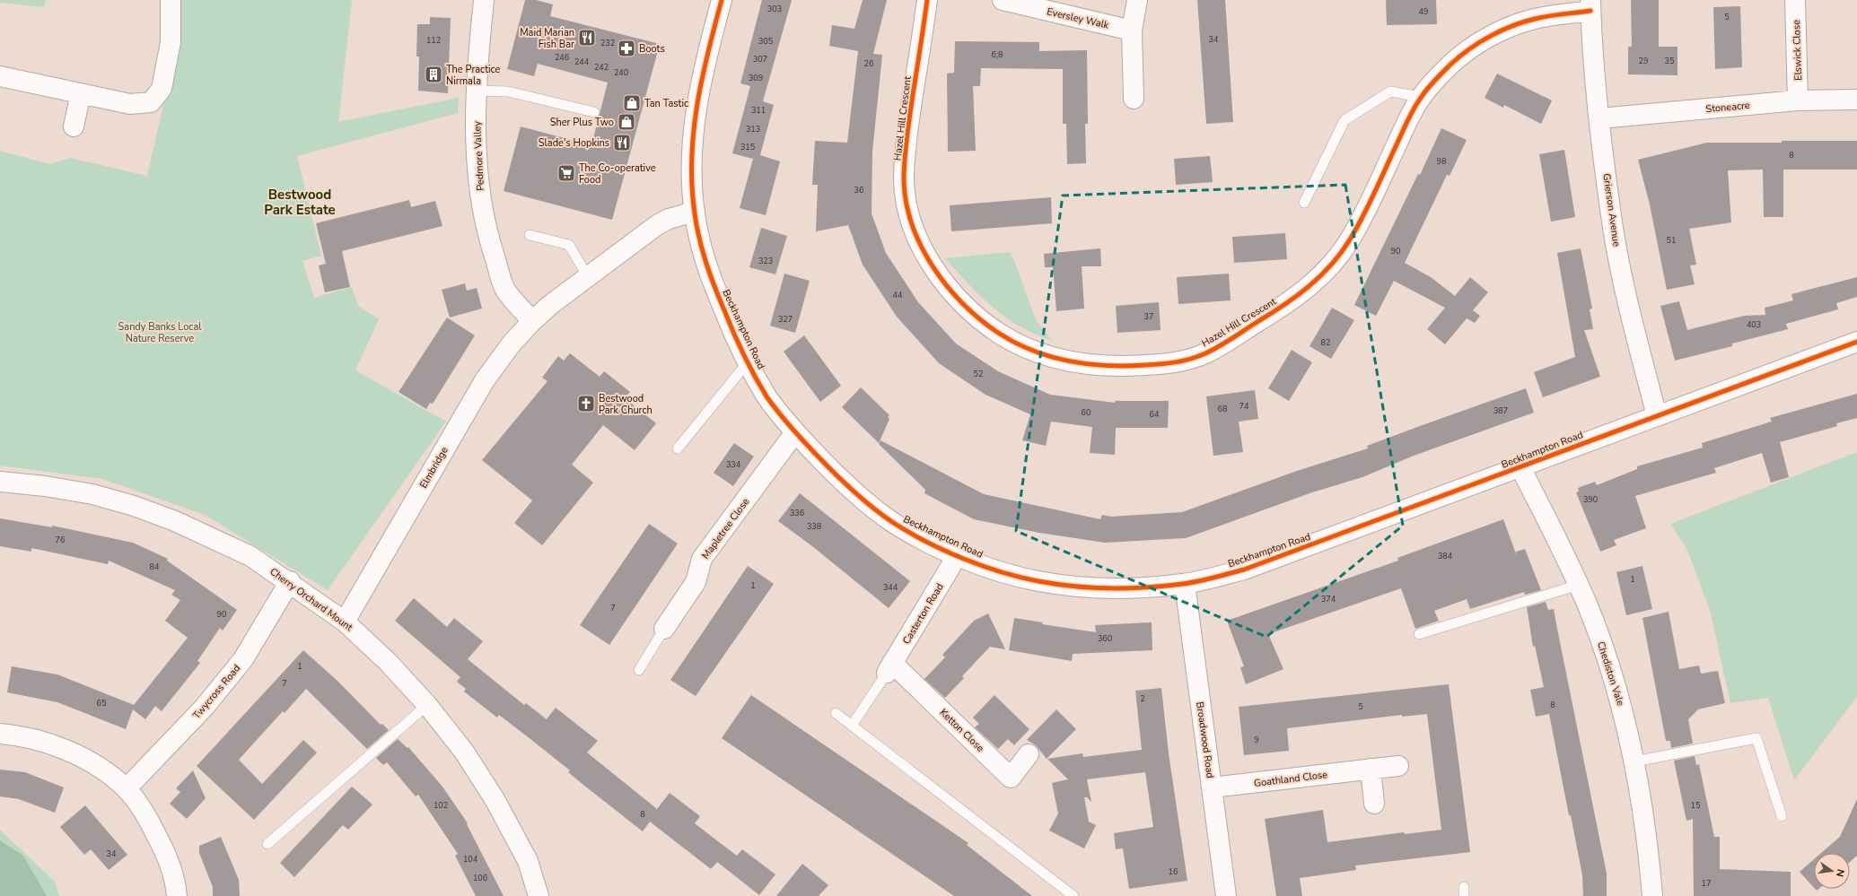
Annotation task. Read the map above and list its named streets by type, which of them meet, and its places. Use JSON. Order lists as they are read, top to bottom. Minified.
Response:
{"streets":{"street":["Eversley Walk","Elswick Close","Stoneacre","Hazel Hill Crescent","Pedmore Valley","Grierson Avenue","Beckhampton Road","Elmbridge","Mapletree Close","Cherry Orchard Mount","Casterton Road","Chediston Vale","Twycross Road","Ketton Close","Broadwood Road","Goathland Close"]},"crossings":[["Elswick Close","Stoneacre"],["Stoneacre","Grierson Avenue"],["Hazel Hill Crescent","Grierson Avenue"],["Pedmore Valley","Elmbridge"],["Grierson Avenue","Beckhampton Road"],["Beckhampton Road","Elmbridge"],["Beckhampton Road","Mapletree Close"],["Beckhampton Road","Casterton Road"],["Beckhampton Road","Chediston Vale"],["Beckhampton Road","Broadwood Road"],["Elmbridge","Cherry Orchard Mount"],["Cherry Orchard Mount","Twycross Road"],["Casterton Road","Ketton Close"],["Broadwood Road","Goathland Close"]],"districts":["Bestwood Park Estate"],"parks":["Sandy Banks Local Nature Reserve"],"places":{"restaurant":["Maid Marian Fish Bar","Slade's Hopkins"],"pharmacy":["Boots"],"building":["The Practice Nirmala"],"shop":["Tan Tastic","Sher Plus Two"],"supermarket":["The Co-operative Food"],"church":["Bestwood Park Church"]},"house_numbers":["303","49","5","34","112","305","232","6;8","246","307","29","35","244","26","242","240","309","311","313","315","8","98","36","51","90","323","44","37","327","403","82","52","74","68","387","60","64","334","390","336","338","76","384","84","1","1","344","374","7","90","360","1","7","2","65","8","5","9","102","15","8","34","104","16","106","17"],"north":"right"}
